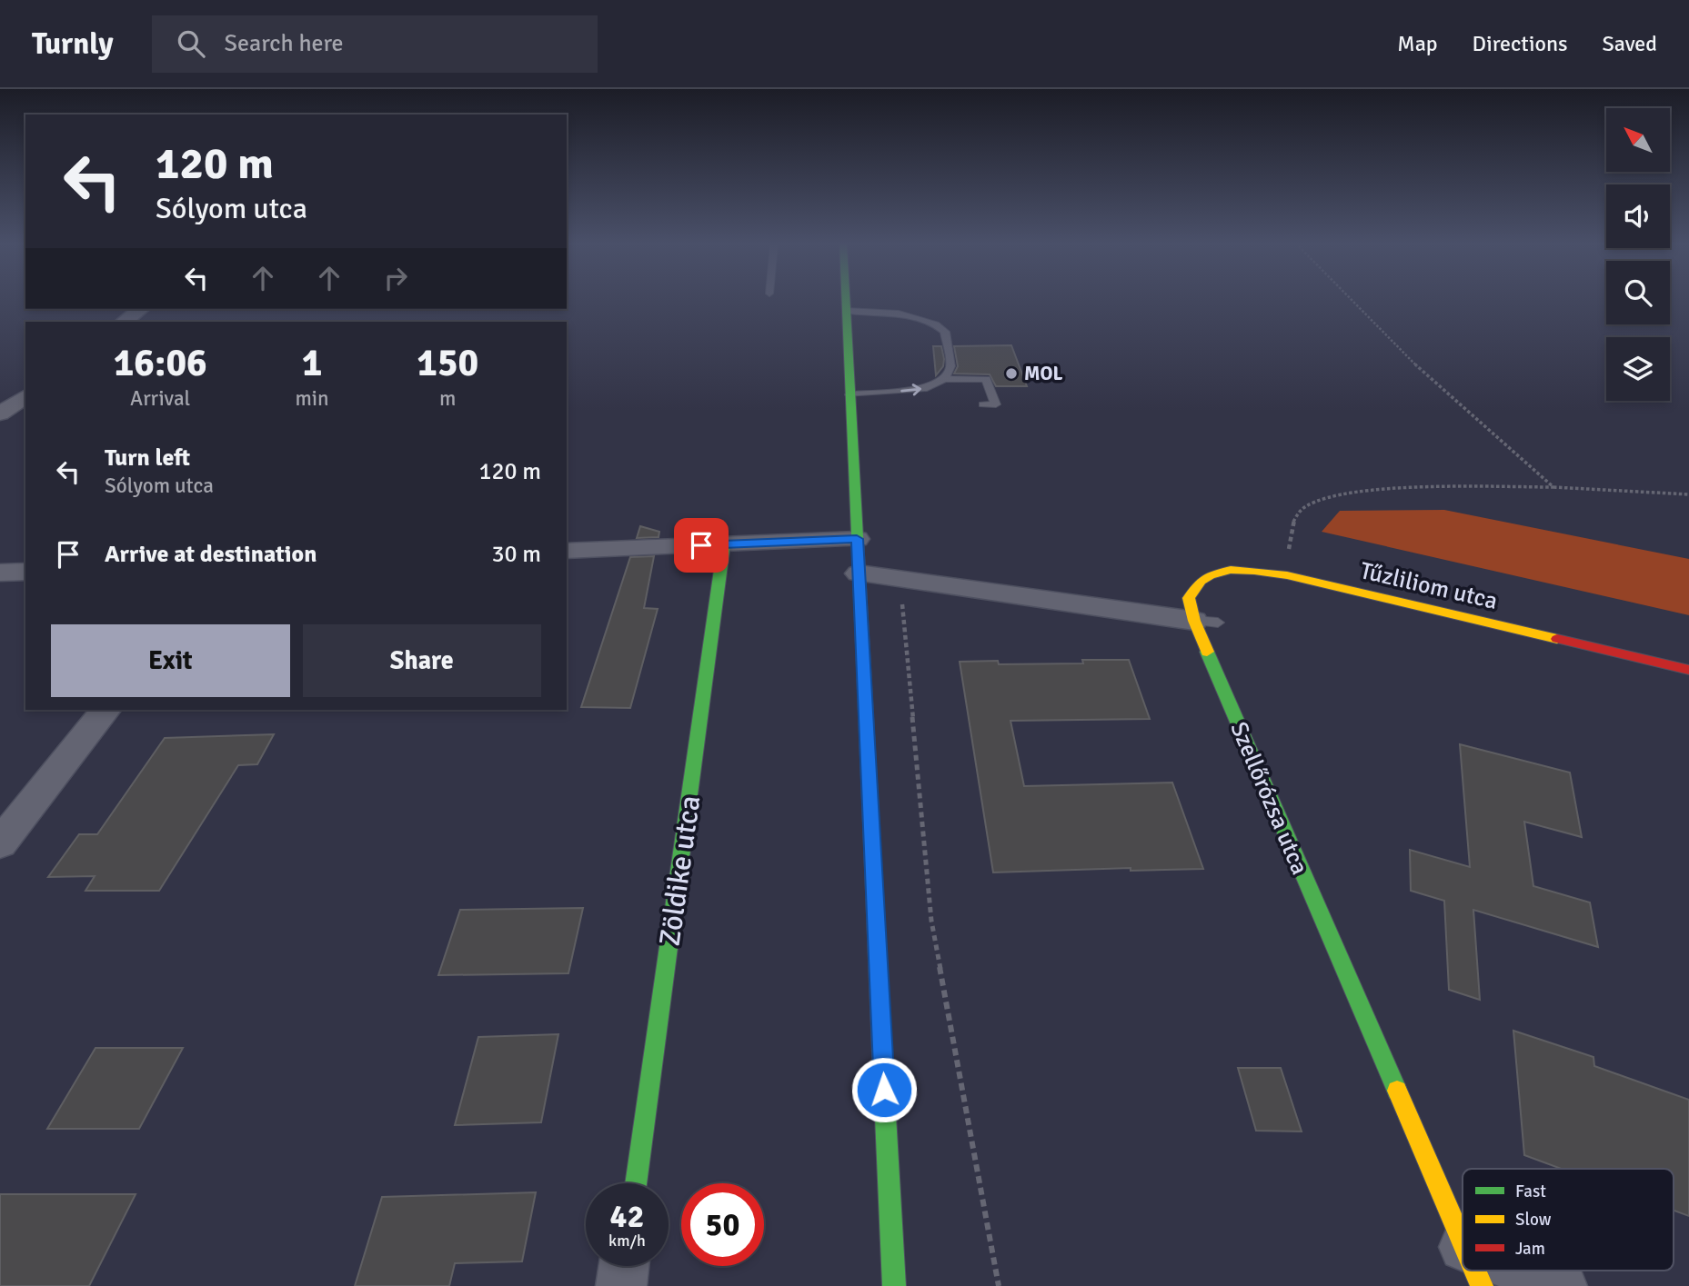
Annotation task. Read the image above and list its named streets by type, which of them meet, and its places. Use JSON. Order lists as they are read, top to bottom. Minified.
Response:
{"streets":{"street":["Tűzliliom utca","Szellőrózsa utca","Zöldike utca"]},"crossings":[["Tűzliliom utca","Szellőrózsa utca"]],"places":["MOL"],"legend":["Fast","Slow","Jam"],"north":"top left","page":{"header":"Turnly","search":"Search here","nav":["Map","Directions","Saved"],"turn":["120 m","Sólyom utca"],"eta":["16:06","Arrival","1","min","150","m"],"list":[{"name":"Turn left","note":"Sólyom utca","value":"120 m"},{"name":"Arrive at destination","value":"30 m"}],"buttons":["Exit","Share"],"speed":"42 km/h","limit":"50"}}
